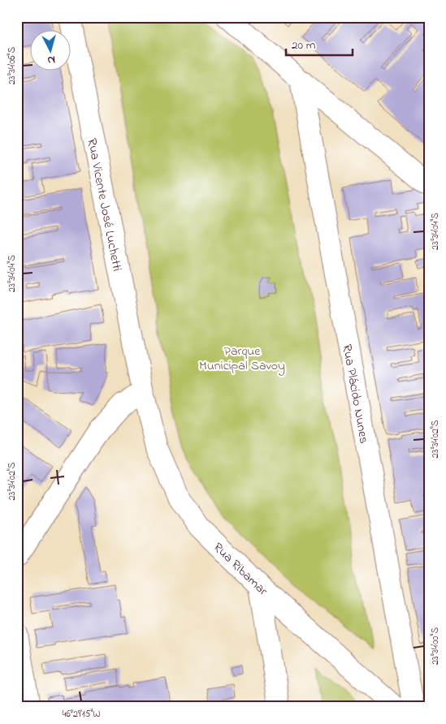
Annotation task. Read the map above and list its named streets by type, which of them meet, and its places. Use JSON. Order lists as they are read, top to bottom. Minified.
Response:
{"streets":{"street":["Rua Vicente José Luchetti","Rua Plácido Nunes","Rua Ribamar"]},"crossings":[["Rua Vicente José Luchetti","Rua Ribamar"]],"parks":["Parque Municipal Savoy"],"scale_bar":"20 m","north":"bottom","coordinates":["23°34'06\"S","23°34'04\"S","23°34'02\"S","23°34'00\"S","46°29'15\"W"]}
